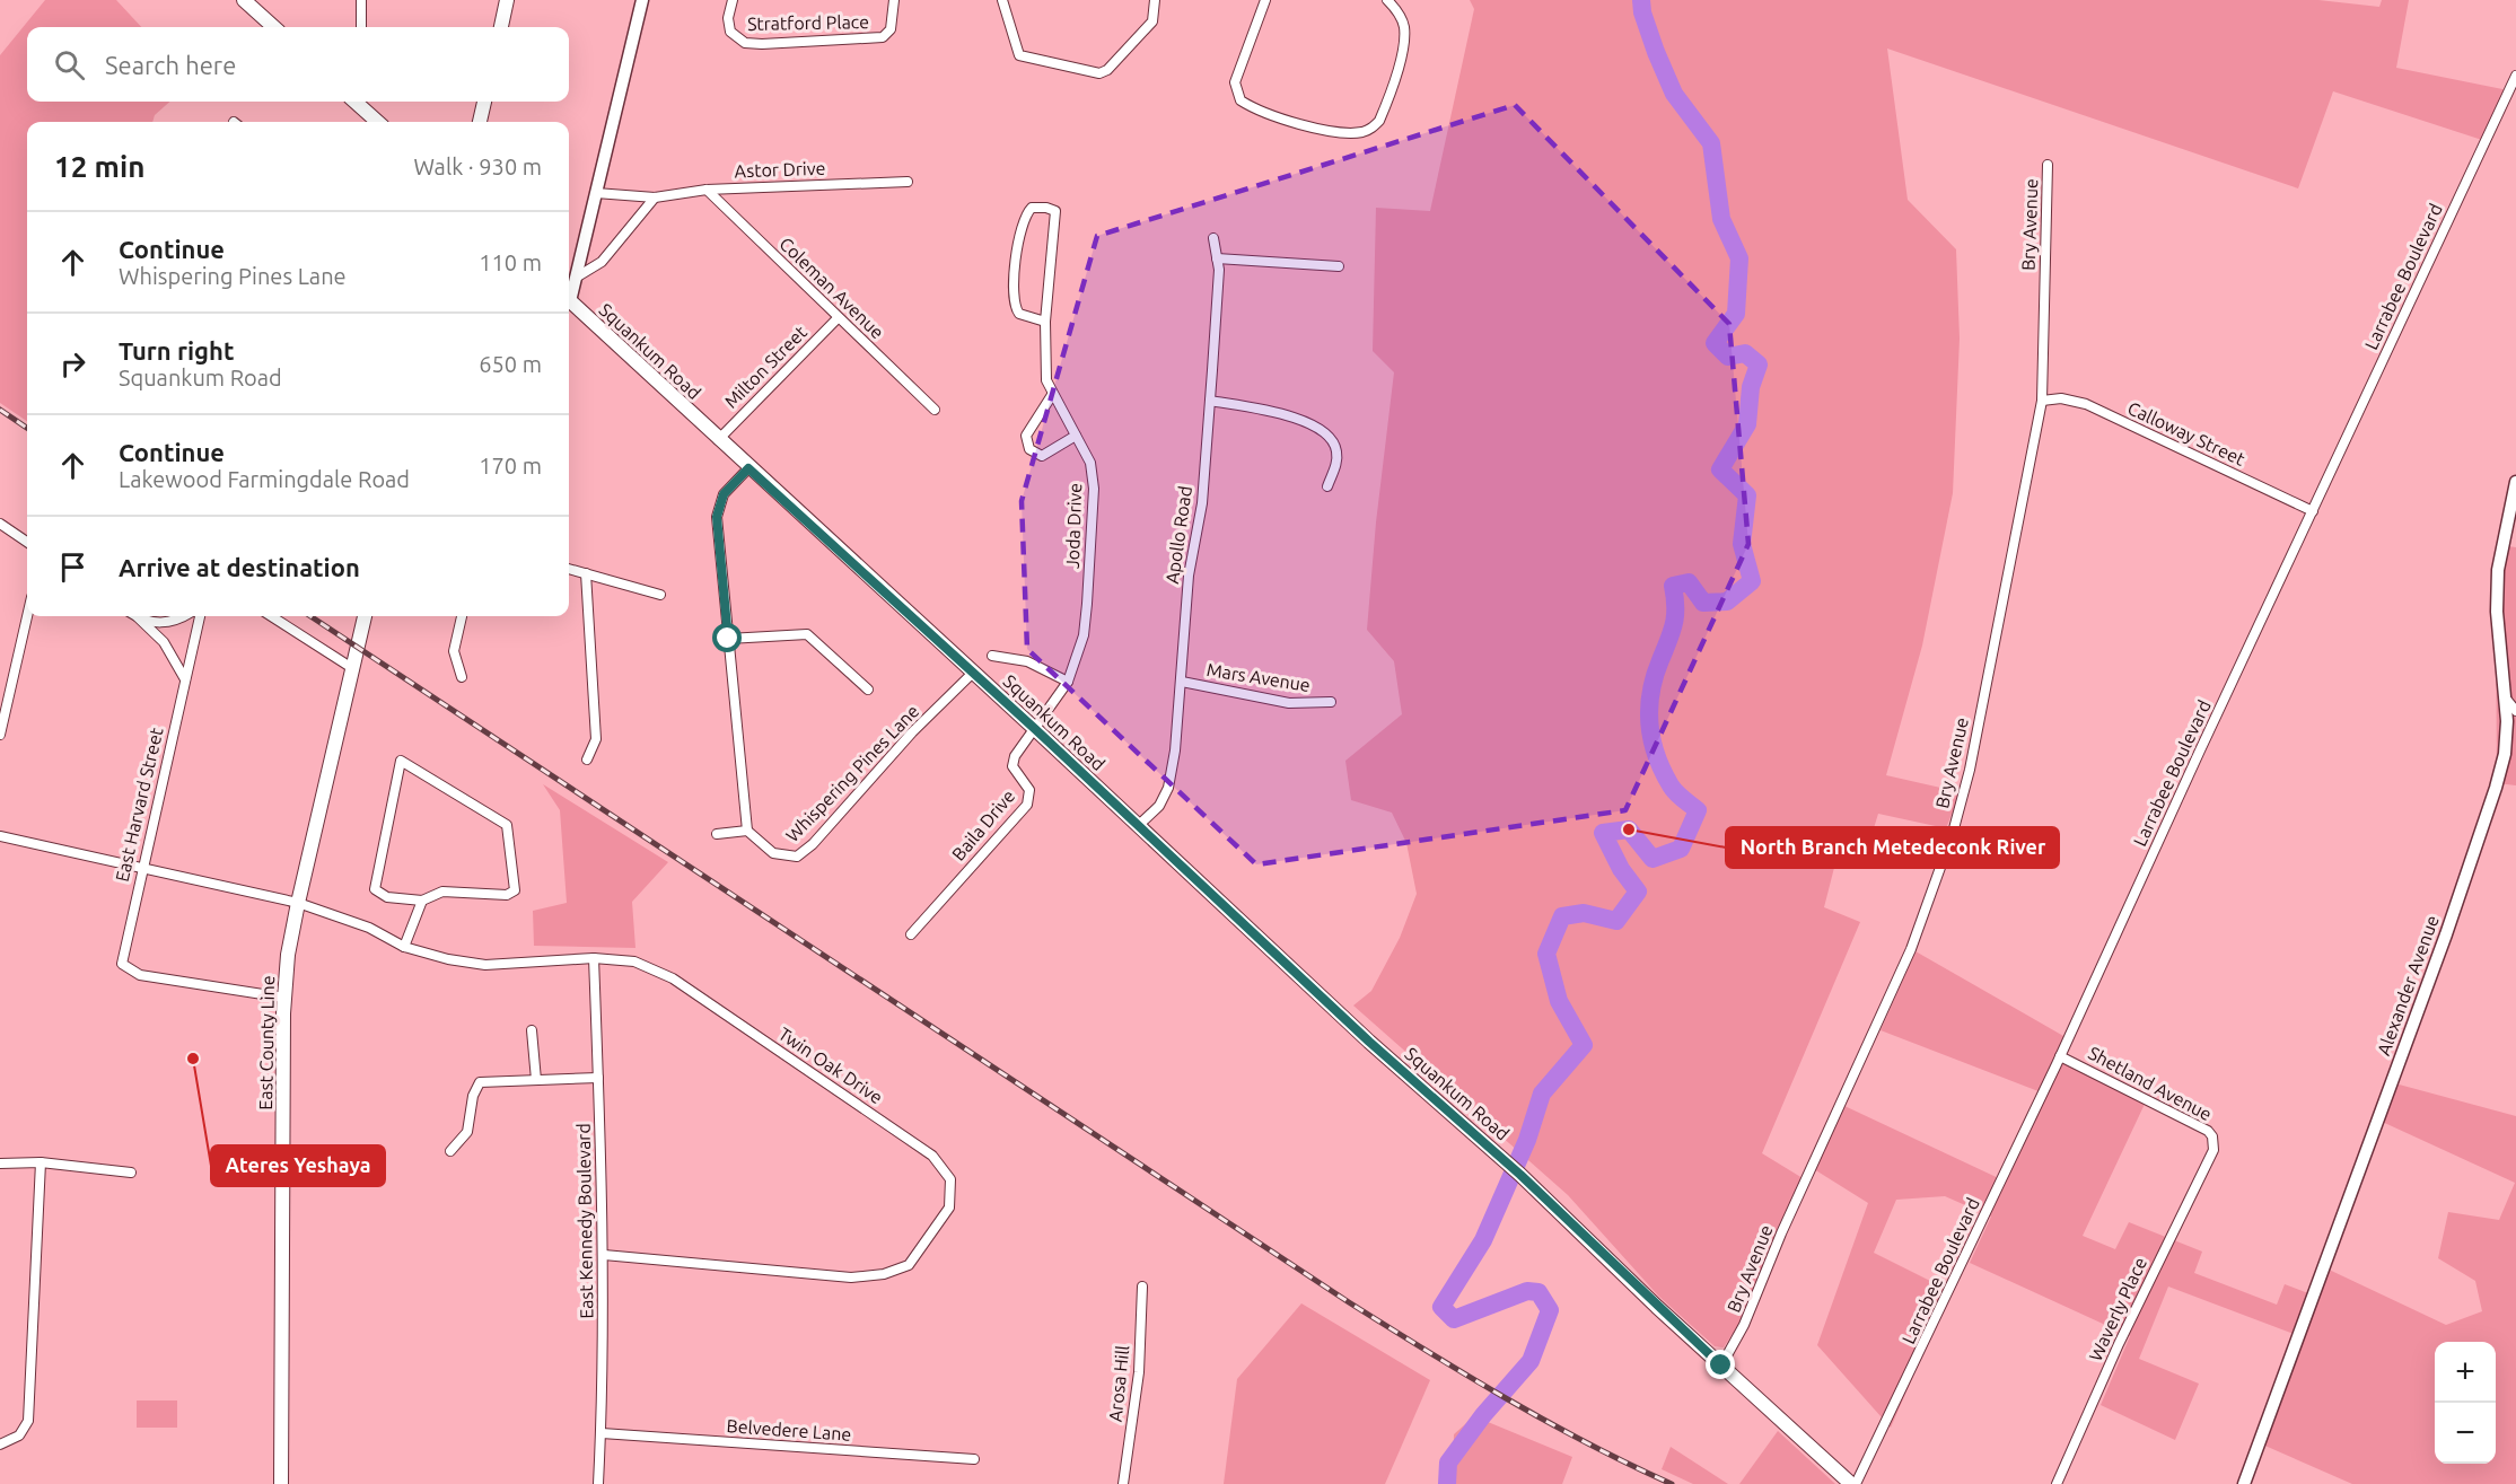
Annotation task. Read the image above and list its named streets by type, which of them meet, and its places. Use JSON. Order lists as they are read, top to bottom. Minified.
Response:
{"streets":{"main road":["Squankum Road","East County Line"],"street":["Stratford Place","Astor Drive","Bry Avenue","Larrabee Boulevard","Coleman Avenue","Milton Street","Calloway Street","Joda Drive","Apollo Road","Mars Avenue","Whispering Pines Lane","East Harvard Street","Baila Drive","Alexander Avenue","Twin Oak Drive","Shetland Avenue","East Kennedy Boulevard","Waverly Place","Arosa Hill","Belvedere Lane"]},"crossings":[["Astor Drive","Coleman Avenue"],["Bry Avenue","Squankum Road"],["Bry Avenue","Calloway Street"],["Larrabee Boulevard","Squankum Road"],["Larrabee Boulevard","Calloway Street"],["Larrabee Boulevard","Shetland Avenue"],["Coleman Avenue","Milton Street"],["Squankum Road","Milton Street"],["Squankum Road","Joda Drive"],["Squankum Road","Apollo Road"],["Squankum Road","Whispering Pines Lane"],["Squankum Road","Baila Drive"],["Joda Drive","Baila Drive"],["Apollo Road","Mars Avenue"],["East Harvard Street","East County Line"],["East Harvard Street","Twin Oak Drive"],["East County Line","Twin Oak Drive"],["Twin Oak Drive","East Kennedy Boulevard"],["Shetland Avenue","Waverly Place"],["East Kennedy Boulevard","Belvedere Lane"]],"places":["North Branch Metedeconk River","Ateres Yeshaya"],"page":{"search":"Search here","heading":["12 min","Walk · 930 m"],"list":[["Continue","Whispering Pines Lane","110 m"],["Turn right","Squankum Road","650 m"],["Continue","Lakewood Farmingdale Road","170 m"],"Arrive at destination"],"map_buttons":["+","−"]}}
